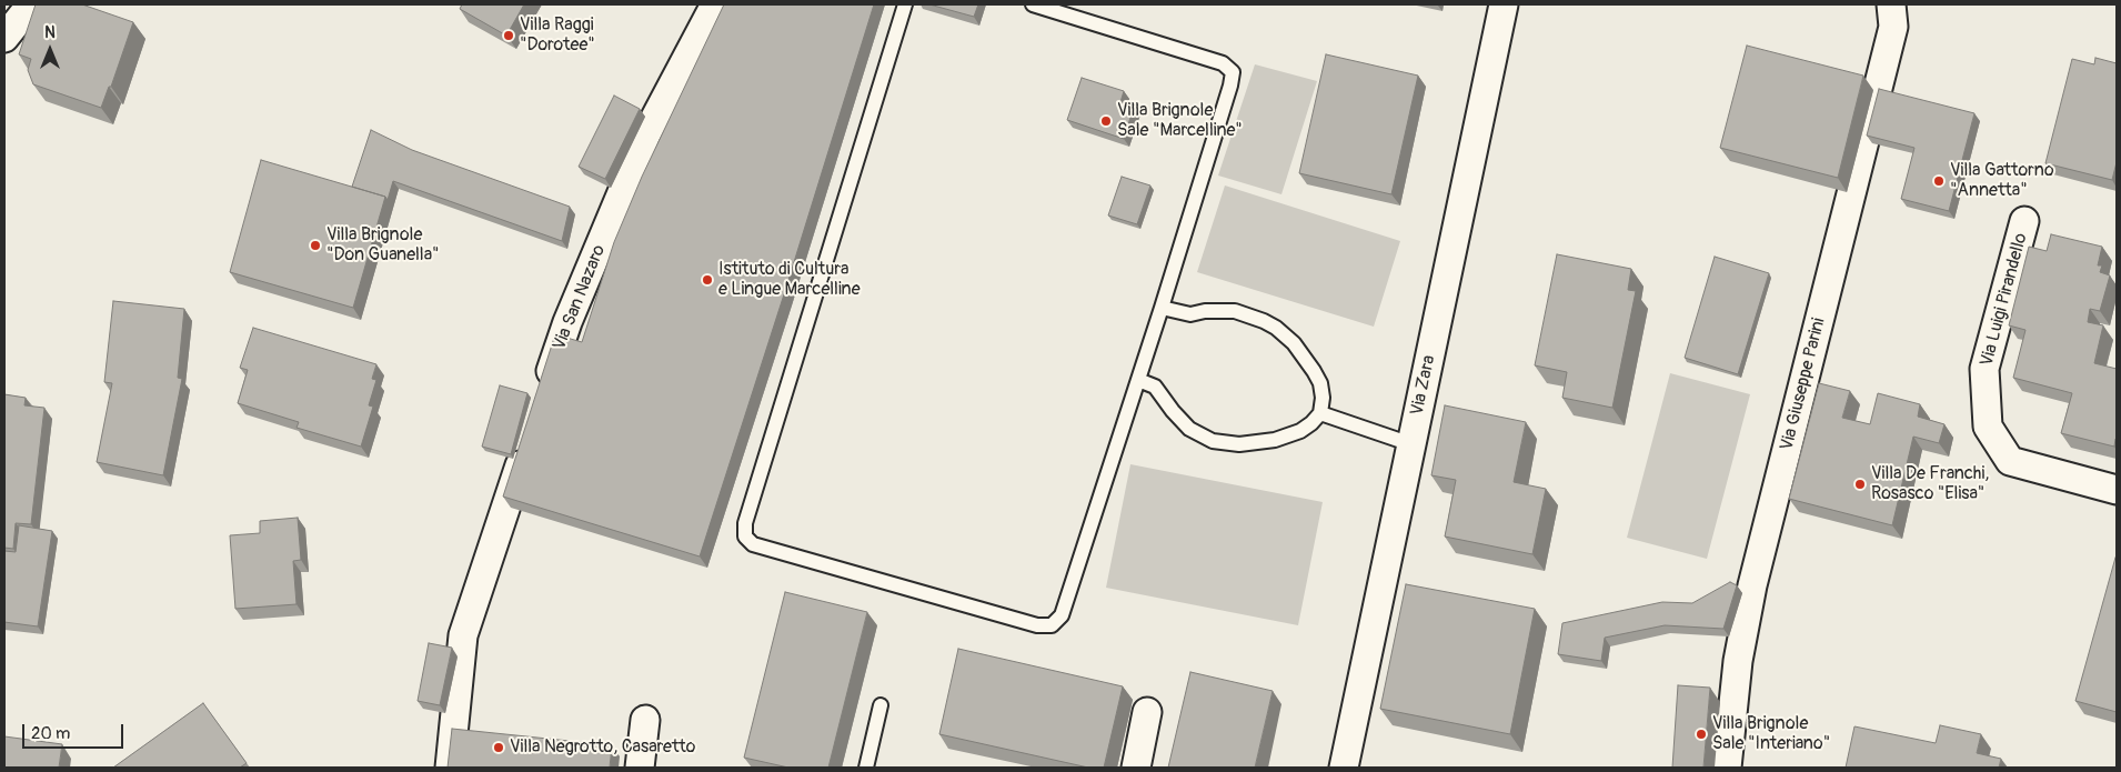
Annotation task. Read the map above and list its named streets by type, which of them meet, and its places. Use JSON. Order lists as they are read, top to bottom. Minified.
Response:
{"streets":{"street":["Via San Nazaro","Via Luigi Pirandello","Via Giuseppe Parini","Via Zara"]},"places":["Villa Raggi \"Dorotee\"","Villa Brignole Sale \"Marcelline\"","Villa Gattorno \"Annetta\"","Villa Brignole \"Don Guanella\"","Istituto di Cultura e Lingue Marcelline","Villa De Franchi, Rosasco \"Elisa\"","Villa Brignole Sale \"Interiano\"","Villa Negrotto, Casaretto"],"scale_bar":"20 m","north":"top"}
